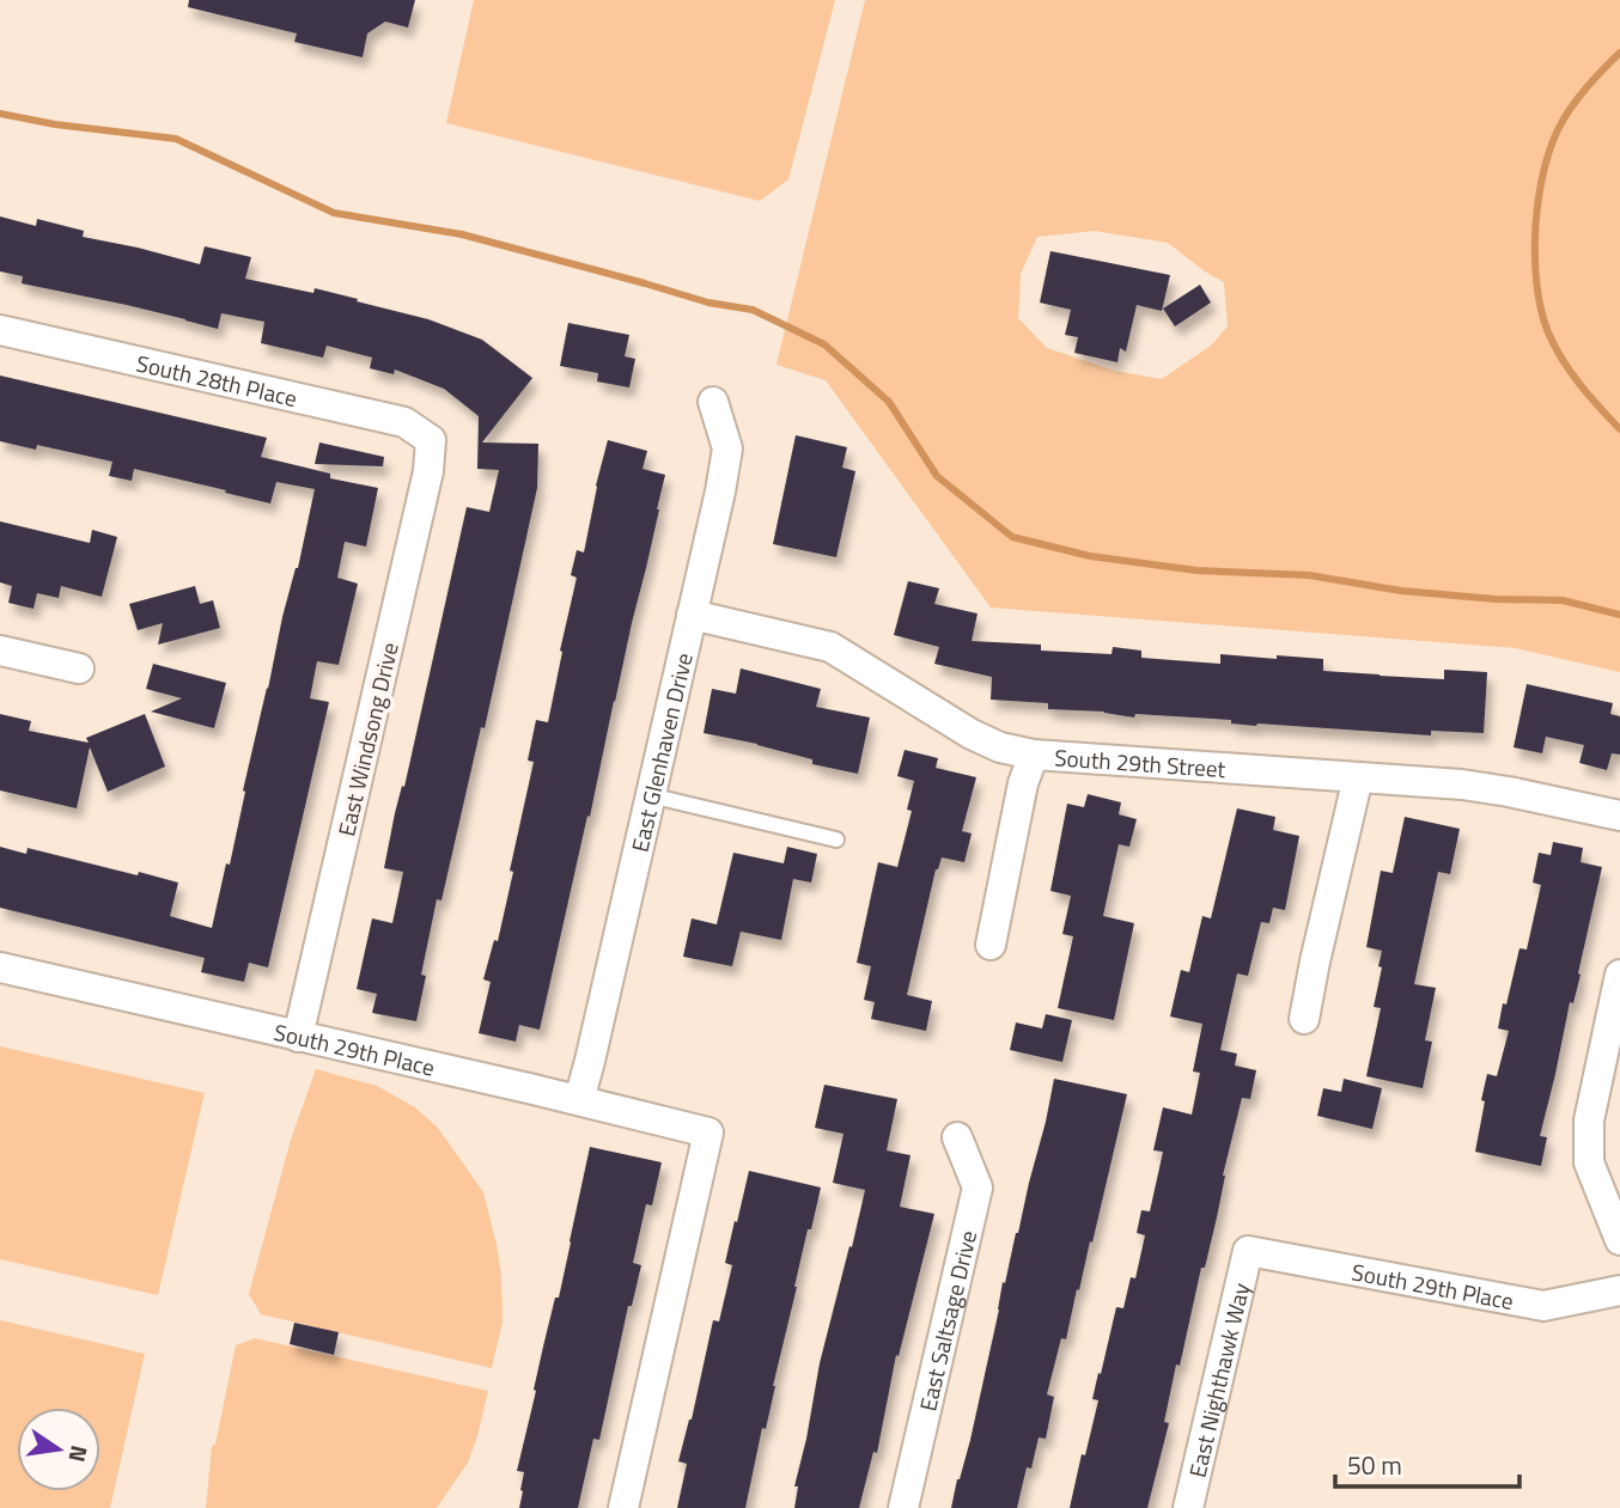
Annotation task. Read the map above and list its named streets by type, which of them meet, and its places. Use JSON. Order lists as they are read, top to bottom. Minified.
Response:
{"streets":{"street":["South 28th Place","East Windsong Drive","East Glenhaven Drive","South 29th Street","South 29th Place","East Saltsage Drive","East Nighthawk Way"]},"crossings":[["South 28th Place","East Windsong Drive"],["East Windsong Drive","South 29th Place"],["East Glenhaven Drive","South 29th Street"],["East Glenhaven Drive","South 29th Place"],["South 29th Place","East Nighthawk Way"]],"scale_bar":"50 m","north":"right"}
